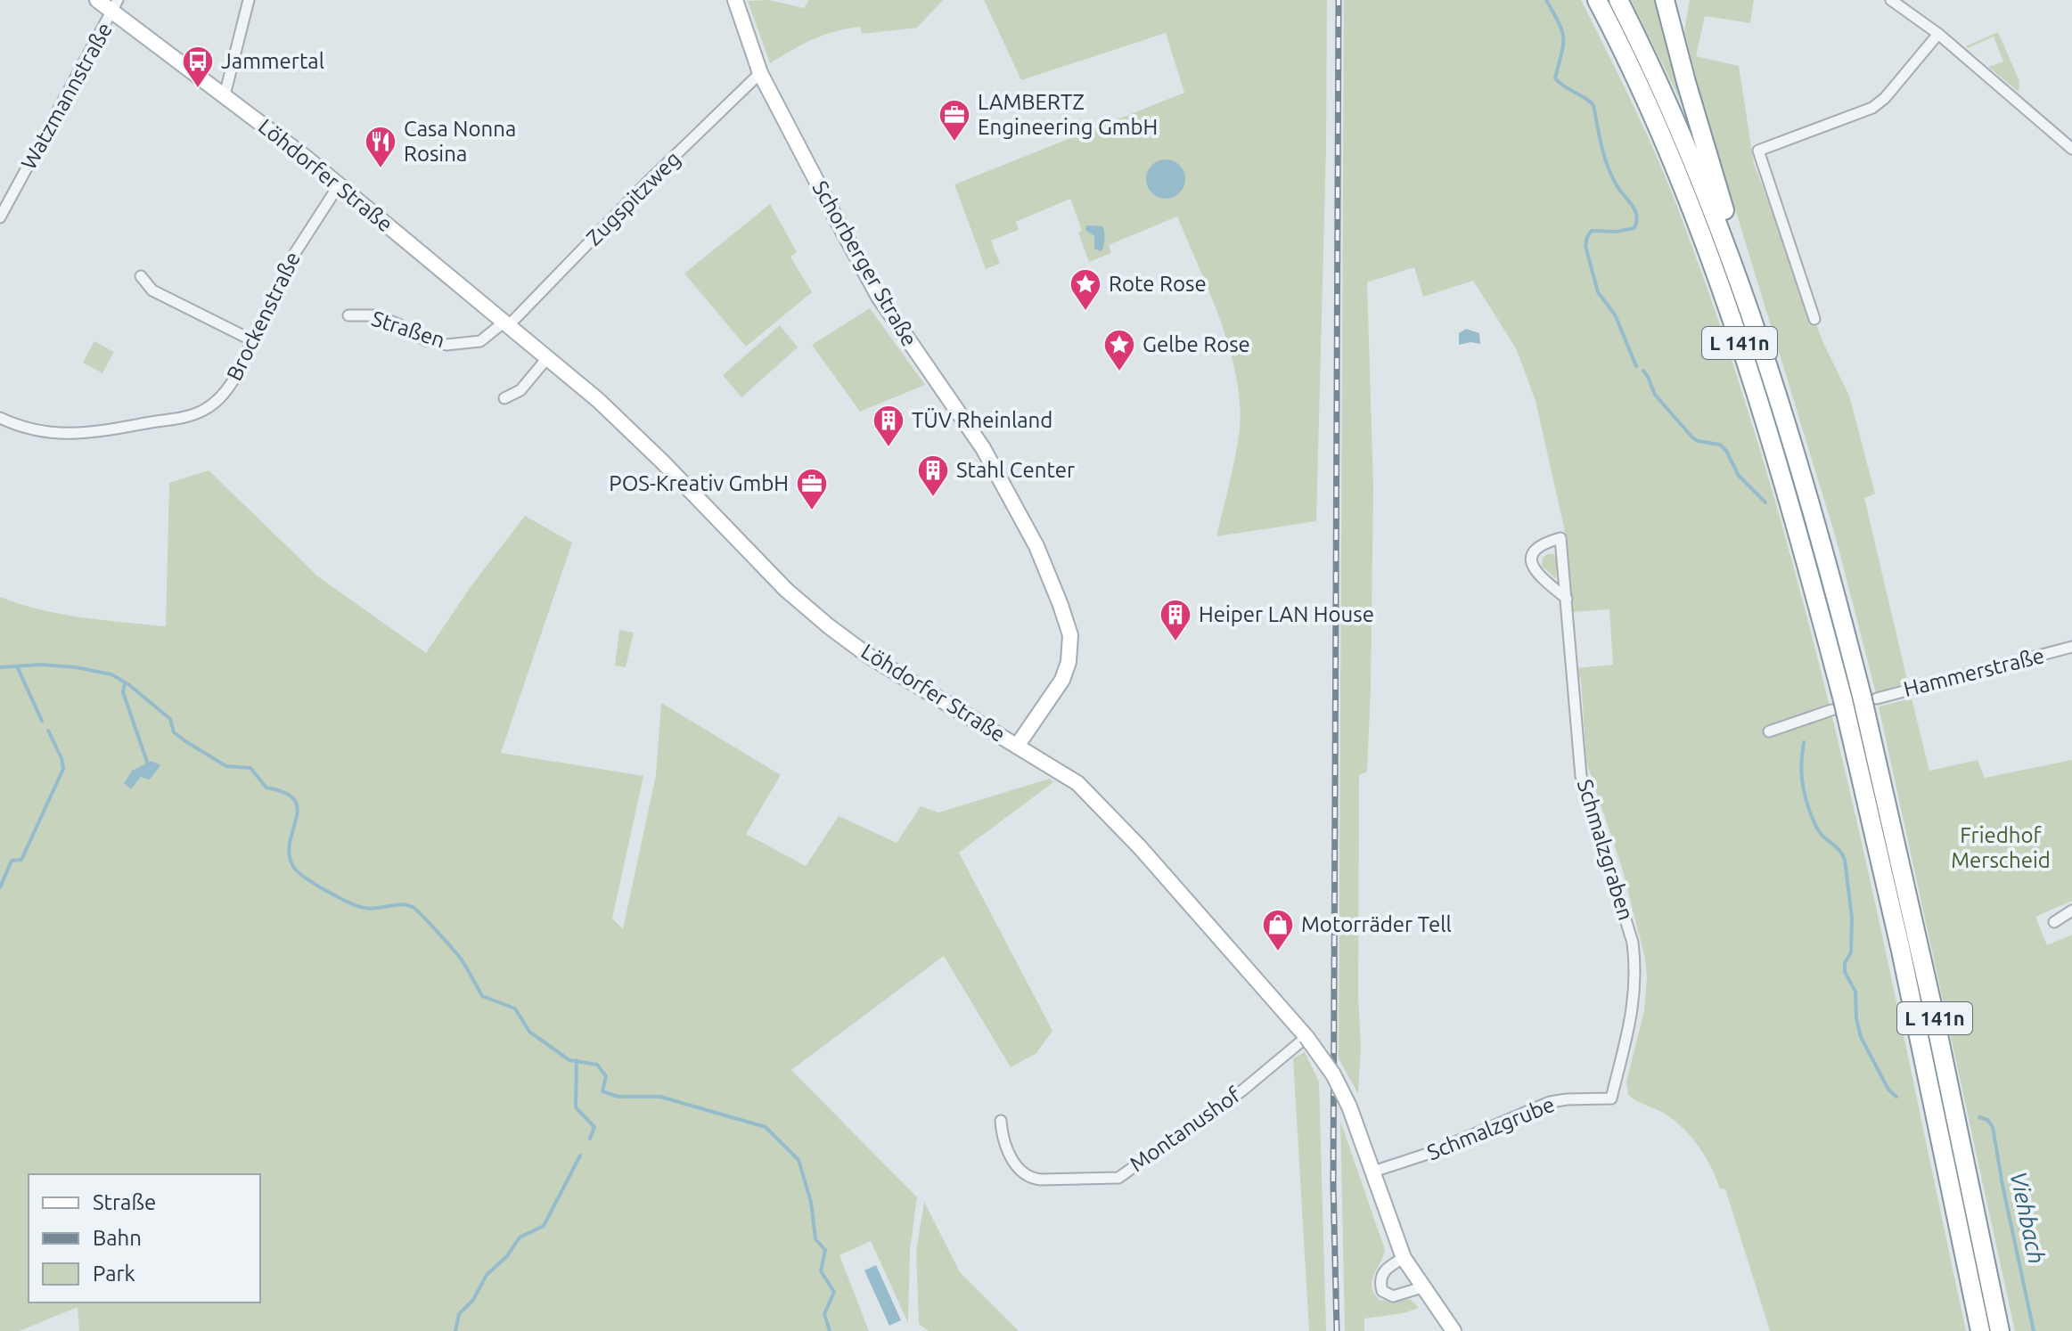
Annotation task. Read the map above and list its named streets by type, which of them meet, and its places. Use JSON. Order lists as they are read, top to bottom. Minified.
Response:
{"streets":{"highway":["L 141n"],"main road":["Löhdorfer Straße","Schorberger Straße"],"street":["Watzmannstraße","Zugspitzweg","Brockenstraße","Straßen","Hammerstraße","Schmalzgraben","Schmalzgrube","Montanushof"]},"crossings":[["Watzmannstraße","Löhdorfer Straße"],["Löhdorfer Straße","Zugspitzweg"],["Löhdorfer Straße","Schorberger Straße"],["Löhdorfer Straße","Brockenstraße"],["Löhdorfer Straße","Straßen"],["Löhdorfer Straße","Schmalzgrube"],["Löhdorfer Straße","Montanushof"],["Zugspitzweg","Schorberger Straße"],["Zugspitzweg","Straßen"],["L 141n","Hammerstraße"],["Schmalzgraben","Schmalzgrube"]],"water":["Viehbach"],"parks":["Friedhof Merscheid"],"places":{"bus stop":["Jammertal"],"office":["LAMBERTZ Engineering GmbH","POS-Kreativ GmbH"],"restaurant":["Casa Nonna Rosina"],"place":["Rote Rose","Gelbe Rose"],"building":["TÜV Rheinland","Stahl Center","Heiper LAN House"],"shop":["Motorräder Tell"]},"legend":["Straße","Bahn","Park"]}
